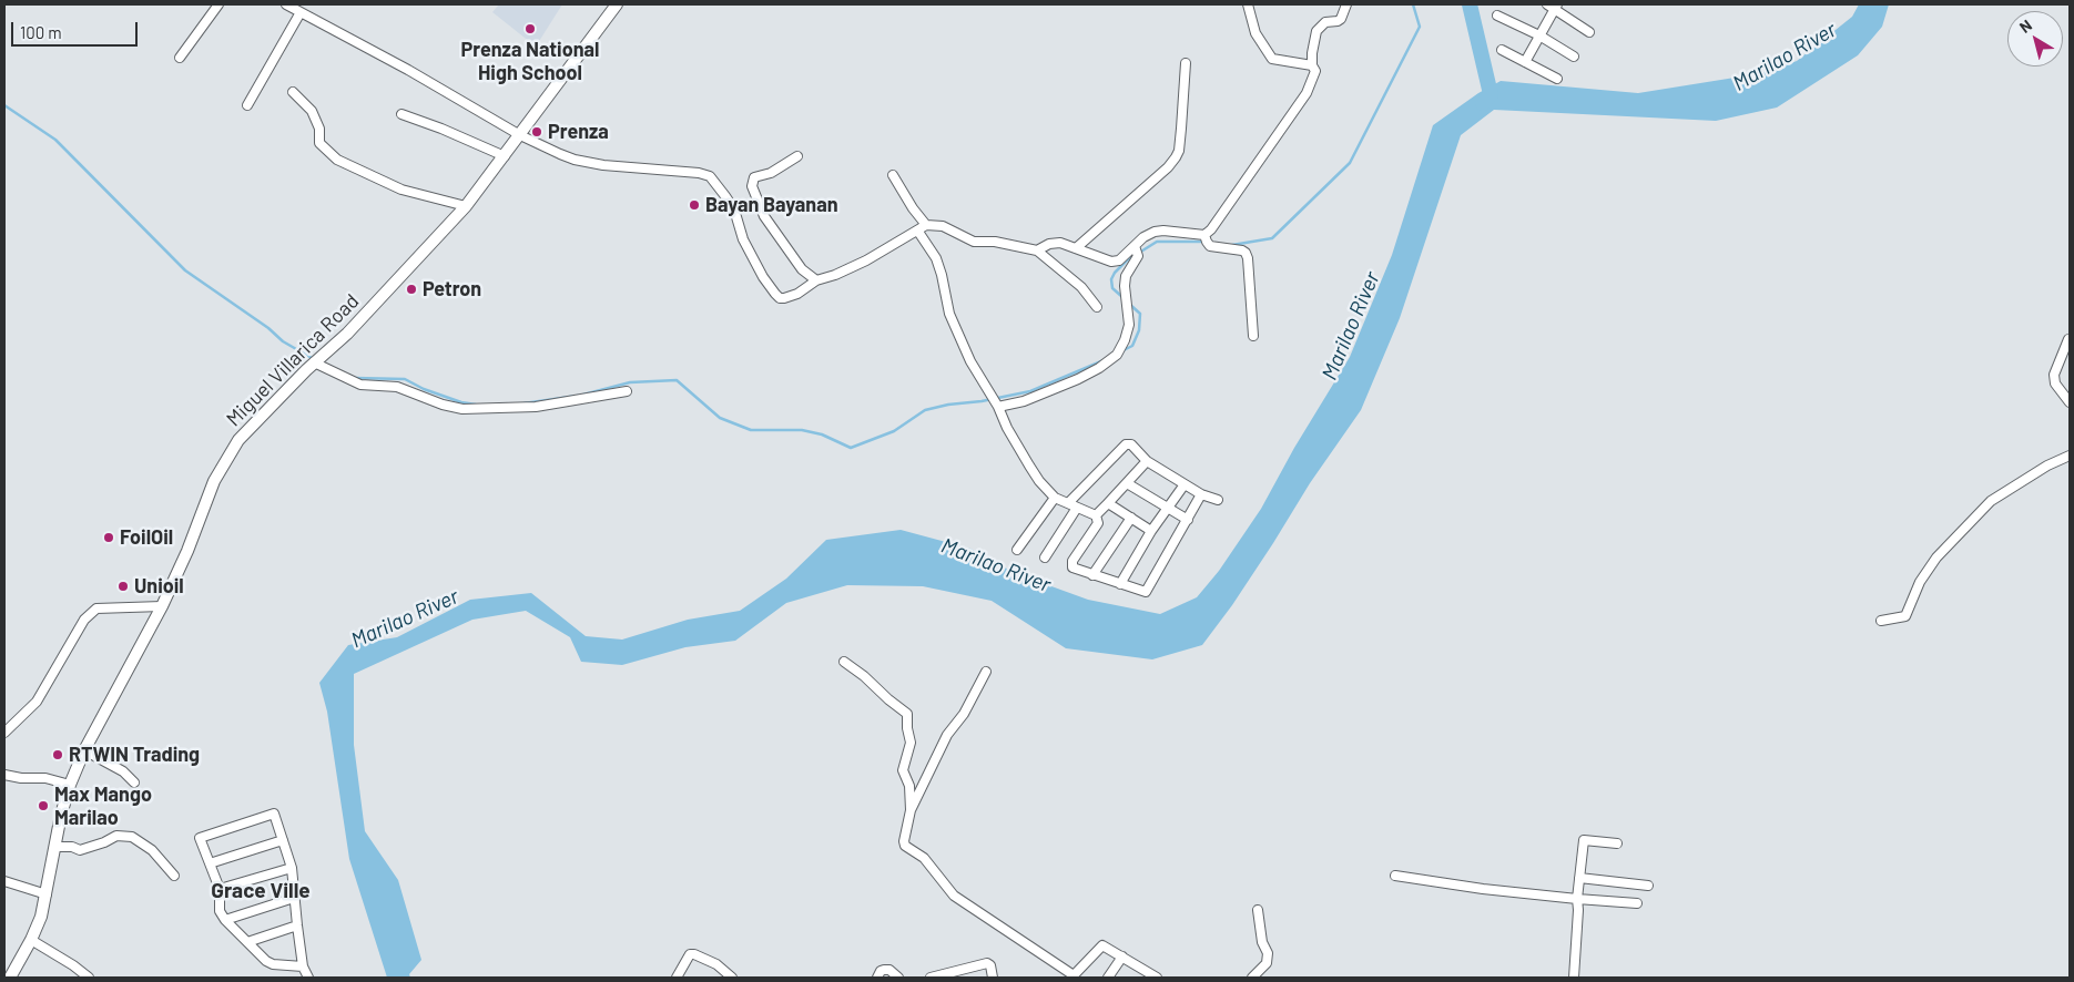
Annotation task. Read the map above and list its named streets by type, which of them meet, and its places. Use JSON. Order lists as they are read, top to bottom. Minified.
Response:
{"streets":{"main road":["Miguel Villarica Road"]},"districts":["Grace Ville"],"water":["Marilao River"],"places":["Prenza National High School","Prenza","Bayan Bayanan","Petron","FoilOil","Unioil","RTWIN Trading","Max Mango Marilao"],"scale_bar":"100 m","north":"top left"}
